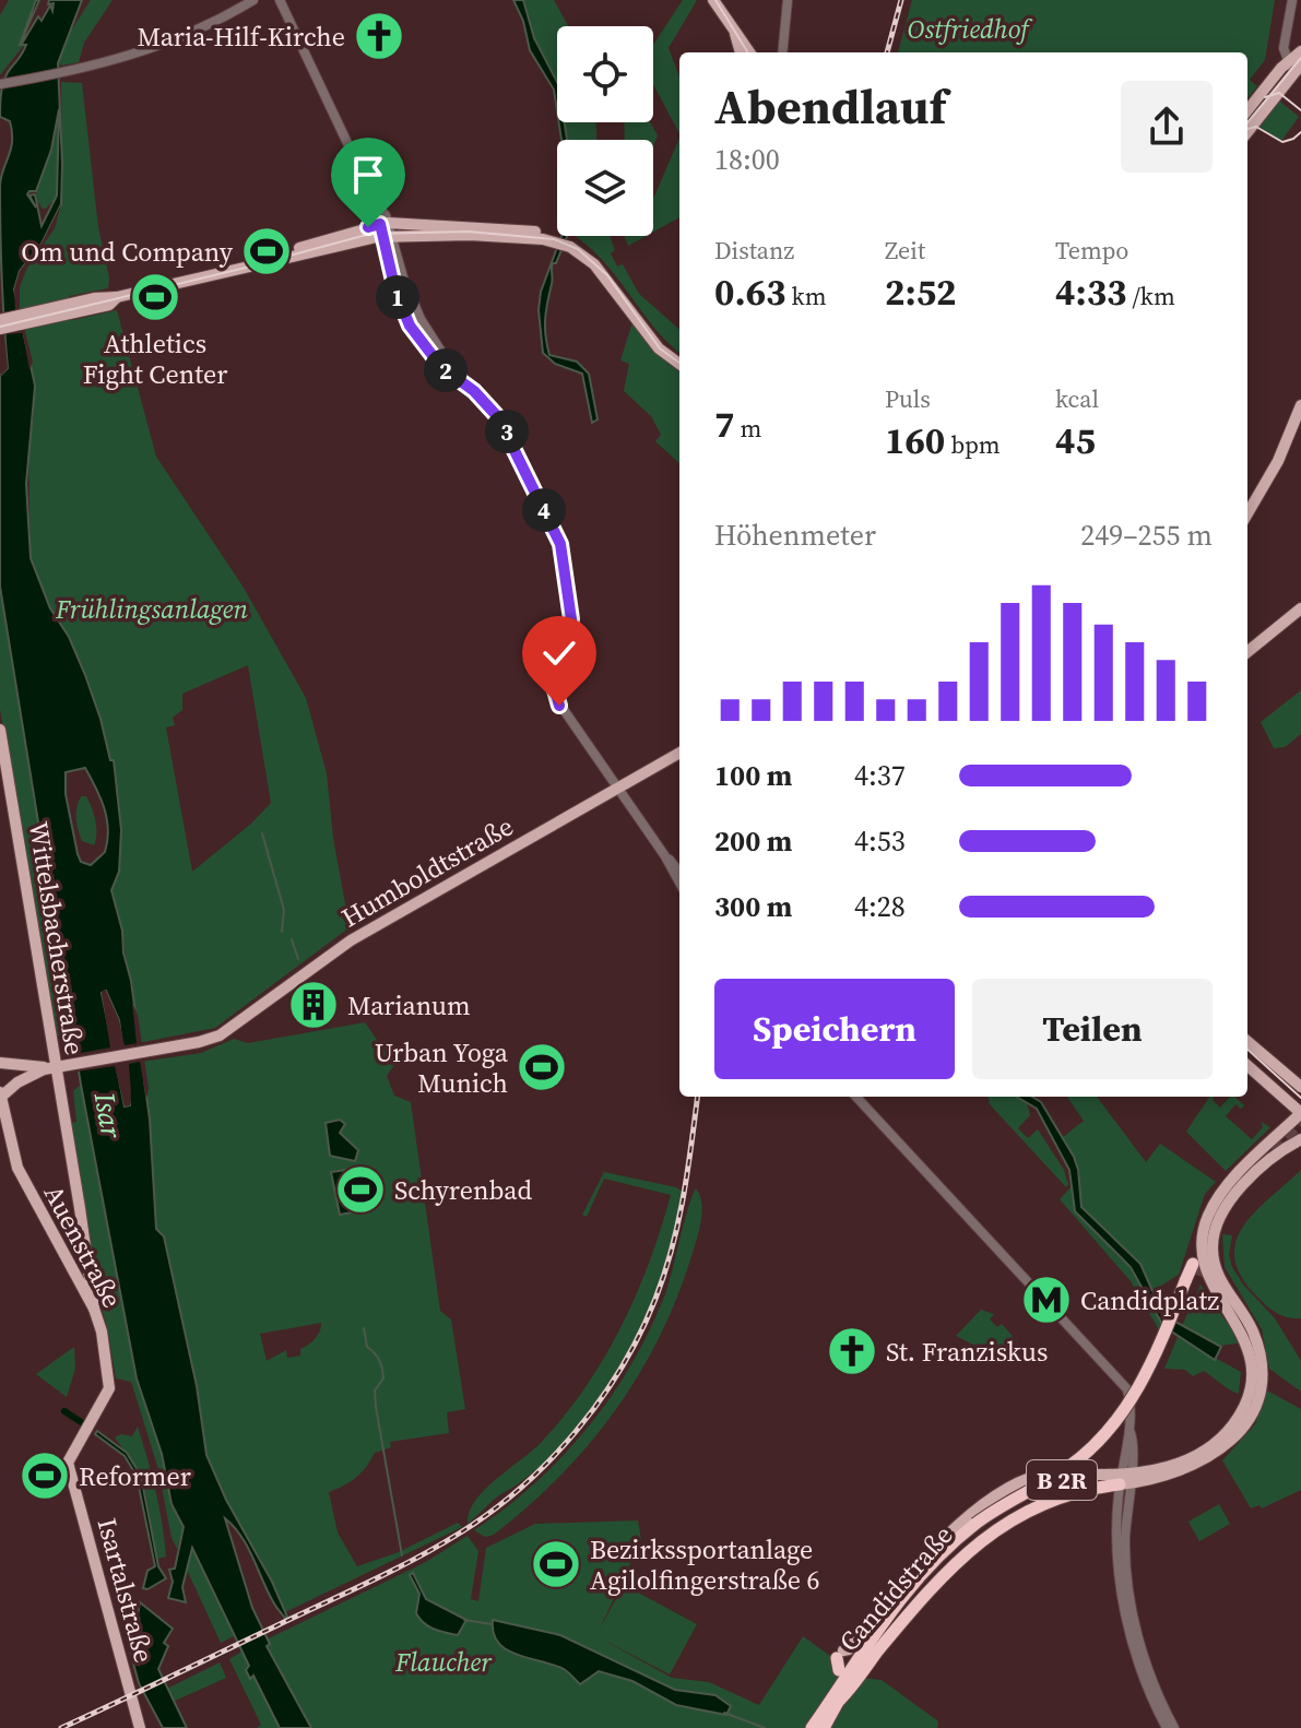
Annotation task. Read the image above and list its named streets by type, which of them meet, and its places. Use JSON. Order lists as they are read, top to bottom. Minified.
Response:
{"streets":{"highway":["B 2R","Candidstraße"],"main road":["Humboldtstraße","Wittelsbacherstraße","Auenstraße","Isartalstraße"]},"crossings":[["Humboldtstraße","Wittelsbacherstraße"],["Wittelsbacherstraße","Auenstraße"],["Auenstraße","Isartalstraße"]],"water":["Isar"],"parks":["Ostfriedhof","Frühlingsanlagen","Flaucher"],"places":{"church":["Maria-Hilf-Kirche","St. Franziskus"],"sports":["Om und Company","Athletics Fight Center","Urban Yoga Munich","Schyrenbad","Reformer","Bezirkssportanlage Agilolfingerstraße 6"],"building":["Marianum"],"metro station":["Candidplatz"]},"page":{"heading":["Abendlauf","18:00"],"stats":[["Distanz","0.63 km"],["Zeit","2:52"],["Tempo","4:33 /km"],["7 m"],["Puls","160 bpm"],["kcal","45"]],"pins":["1","2","3","4"],"chart":["Höhenmeter","249–255 m"],"list":[{"name":"100 m","note":"4:37"},{"name":"200 m","note":"4:53"},{"name":"300 m","note":"4:28"}],"buttons":["Speichern","Teilen"]}}
